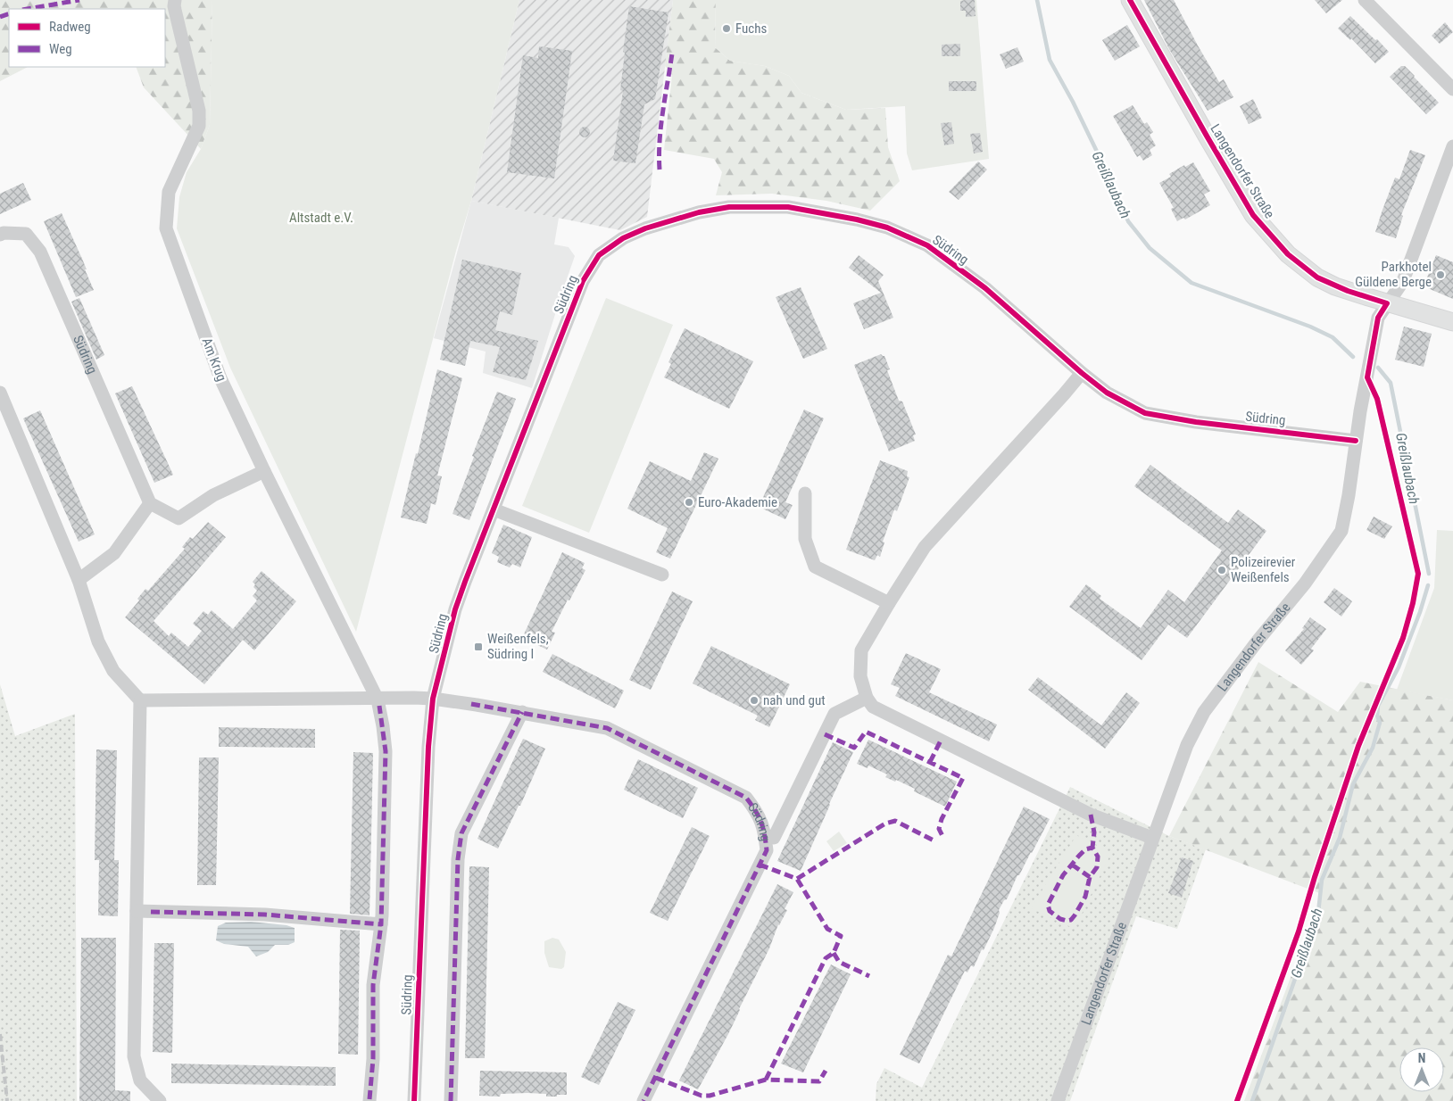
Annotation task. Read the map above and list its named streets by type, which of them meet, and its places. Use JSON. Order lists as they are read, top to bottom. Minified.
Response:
{"streets":{"main road":["Langendorfer Straße"],"street":["Südring","Am Krug"]},"crossings":[["Langendorfer Straße","Südring"],["Südring","Am Krug"]],"water":["Greißlaubach"],"parks":["Altstadt e.V."],"places":{"other":["Fuchs","Parkhotel Güldene Berge","Euro-Akademie","Polizeirevier Weißenfels","nah und gut"],"transit":["Weißenfels, Südring I"]},"legend":["Radweg","Weg"],"north":"top"}
